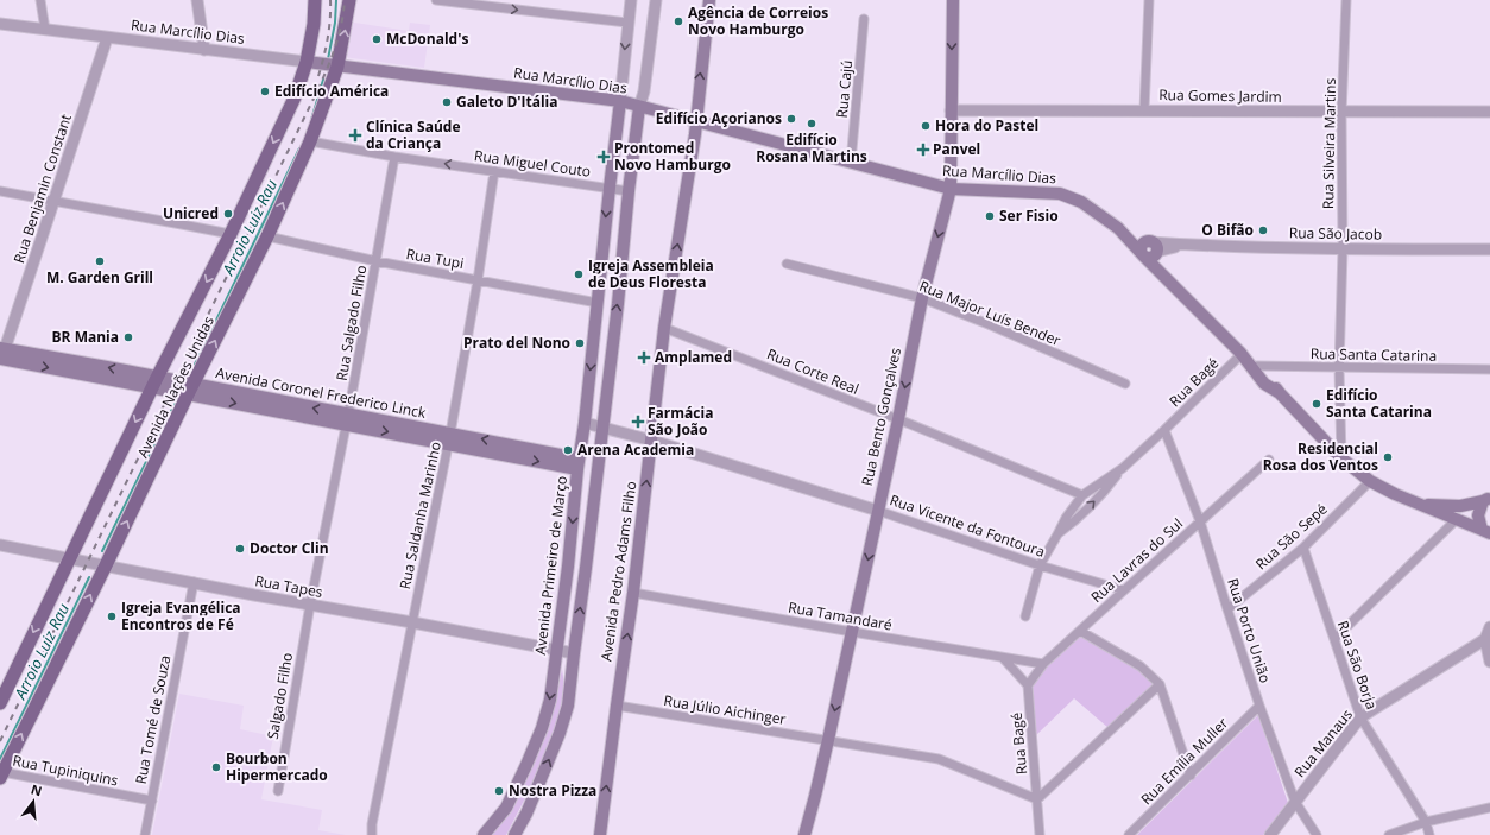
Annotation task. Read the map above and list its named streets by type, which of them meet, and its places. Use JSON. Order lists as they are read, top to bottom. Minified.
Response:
{"streets":{"main road":["Rua Marcílio Dias","Avenida Nações Unidas","Avenida Coronel Frederico Linck","Rua Bento Gonçalves","Avenida Primeiro de Março","Avenida Pedro Adams Filho"],"street":["Rua Cajú","Rua Gomes Jardim","Rua Silveira Martins","Rua Miguel Couto","Rua Benjamin Constant","Rua São Jacob","Rua Tupi","Rua Major Luís Bender","Rua Salgado Filho","Rua Santa Catarina","Rua Corte Real","Rua Bagé","Rua Saldanha Marinho","Rua Vicente da Fontoura","Rua São Sepé","Rua Lavras do Sul","Rua Tapes","Rua Tamandaré","Rua Porto União","Rua São Borja","Salgado Filho","Rua Júlio Aichinger","Rua Tomé de Souza","Rua Manaus","Rua Emília Muller","Rua Tupiniquins"]},"crossings":[["Rua Marcílio Dias","Rua Cajú"],["Rua Marcílio Dias","Rua Silveira Martins"],["Rua Marcílio Dias","Rua Benjamin Constant"],["Rua Marcílio Dias","Rua São Jacob"],["Rua Marcílio Dias","Rua Santa Catarina"],["Rua Marcílio Dias","Rua Bagé"],["Rua Marcílio Dias","Avenida Nações Unidas"],["Rua Marcílio Dias","Rua Bento Gonçalves"],["Rua Marcílio Dias","Rua São Sepé"],["Rua Marcílio Dias","Avenida Primeiro de Março"],["Rua Marcílio Dias","Avenida Pedro Adams Filho"],["Rua Gomes Jardim","Rua Silveira Martins"],["Rua Gomes Jardim","Rua Bento Gonçalves"],["Rua Silveira Martins","Rua São Jacob"],["Rua Silveira Martins","Rua Santa Catarina"],["Rua Miguel Couto","Rua Salgado Filho"],["Rua Miguel Couto","Avenida Nações Unidas"],["Rua Miguel Couto","Rua Saldanha Marinho"],["Rua Miguel Couto","Avenida Primeiro de Março"],["Rua Benjamin Constant","Avenida Coronel Frederico Linck"],["Rua Tupi","Rua Salgado Filho"],["Rua Tupi","Avenida Nações Unidas"],["Rua Tupi","Rua Saldanha Marinho"],["Rua Tupi","Avenida Primeiro de Março"],["Rua Major Luís Bender","Rua Bento Gonçalves"],["Rua Salgado Filho","Avenida Coronel Frederico Linck"],["Rua Salgado Filho","Rua Tapes"],["Rua Salgado Filho","Salgado Filho"],["Rua Corte Real","Rua Bagé"],["Rua Corte Real","Rua Bento Gonçalves"],["Rua Corte Real","Avenida Pedro Adams Filho"],["Rua Bagé","Rua Vicente da Fontoura"],["Rua Bagé","Rua Lavras do Sul"],["Rua Bagé","Rua Porto União"],["Rua Bagé","Rua Júlio Aichinger"],["Avenida Nações Unidas","Avenida Coronel Frederico Linck"],["Avenida Nações Unidas","Rua Tapes"],["Avenida Nações Unidas","Rua Tupiniquins"],["Avenida Coronel Frederico Linck","Rua Saldanha Marinho"],["Avenida Coronel Frederico Linck","Avenida Primeiro de Março"],["Rua Bento Gonçalves","Rua Vicente da Fontoura"],["Rua Bento Gonçalves","Rua Tamandaré"],["Rua Bento Gonçalves","Rua Júlio Aichinger"],["Rua Saldanha Marinho","Rua Tapes"],["Rua Vicente da Fontoura","Rua Lavras do Sul"],["Rua Vicente da Fontoura","Avenida Primeiro de Março"],["Rua Vicente da Fontoura","Avenida Pedro Adams Filho"],["Rua São Sepé","Rua Porto União"],["Rua São Sepé","Rua São Borja"],["Rua Lavras do Sul","Rua Tamandaré"],["Rua Lavras do Sul","Rua Porto União"],["Avenida Primeiro de Março","Rua Tapes"],["Avenida Pedro Adams Filho","Rua Tamandaré"],["Avenida Pedro Adams Filho","Rua Júlio Aichinger"],["Rua Tapes","Salgado Filho"],["Rua Tapes","Rua Tomé de Souza"],["Rua Porto União","Rua Manaus"],["Rua Porto União","Rua Emília Muller"],["Rua São Borja","Rua Manaus"],["Rua Tomé de Souza","Rua Tupiniquins"]],"one_way":["Rua Bento Gonçalves","Avenida Primeiro de Março"],"water":["Arroio Luiz Rau"],"places":{"other":["Agência de Correios Novo Hamburgo","McDonald's","Edifício América","Galeto D'Itália","Edifício Açorianos","Edifício Rosana Martins","Hora do Pastel","Unicred","Ser Fisio","O Bifão","M. Garden Grill","Igreja Assembleia de Deus Floresta","BR Mania","Prato del Nono","Edifício Santa Catarina","Arena Academia","Residencial Rosa dos Ventos","Doctor Clin","Igreja Evangélica Encontros de Fé","Bourbon Hipermercado","Nostra Pizza"],"health":["Clínica Saúde da Criança","Panvel","Prontomed Novo Hamburgo","Amplamed","Farmácia São João"]},"north":"top"}
